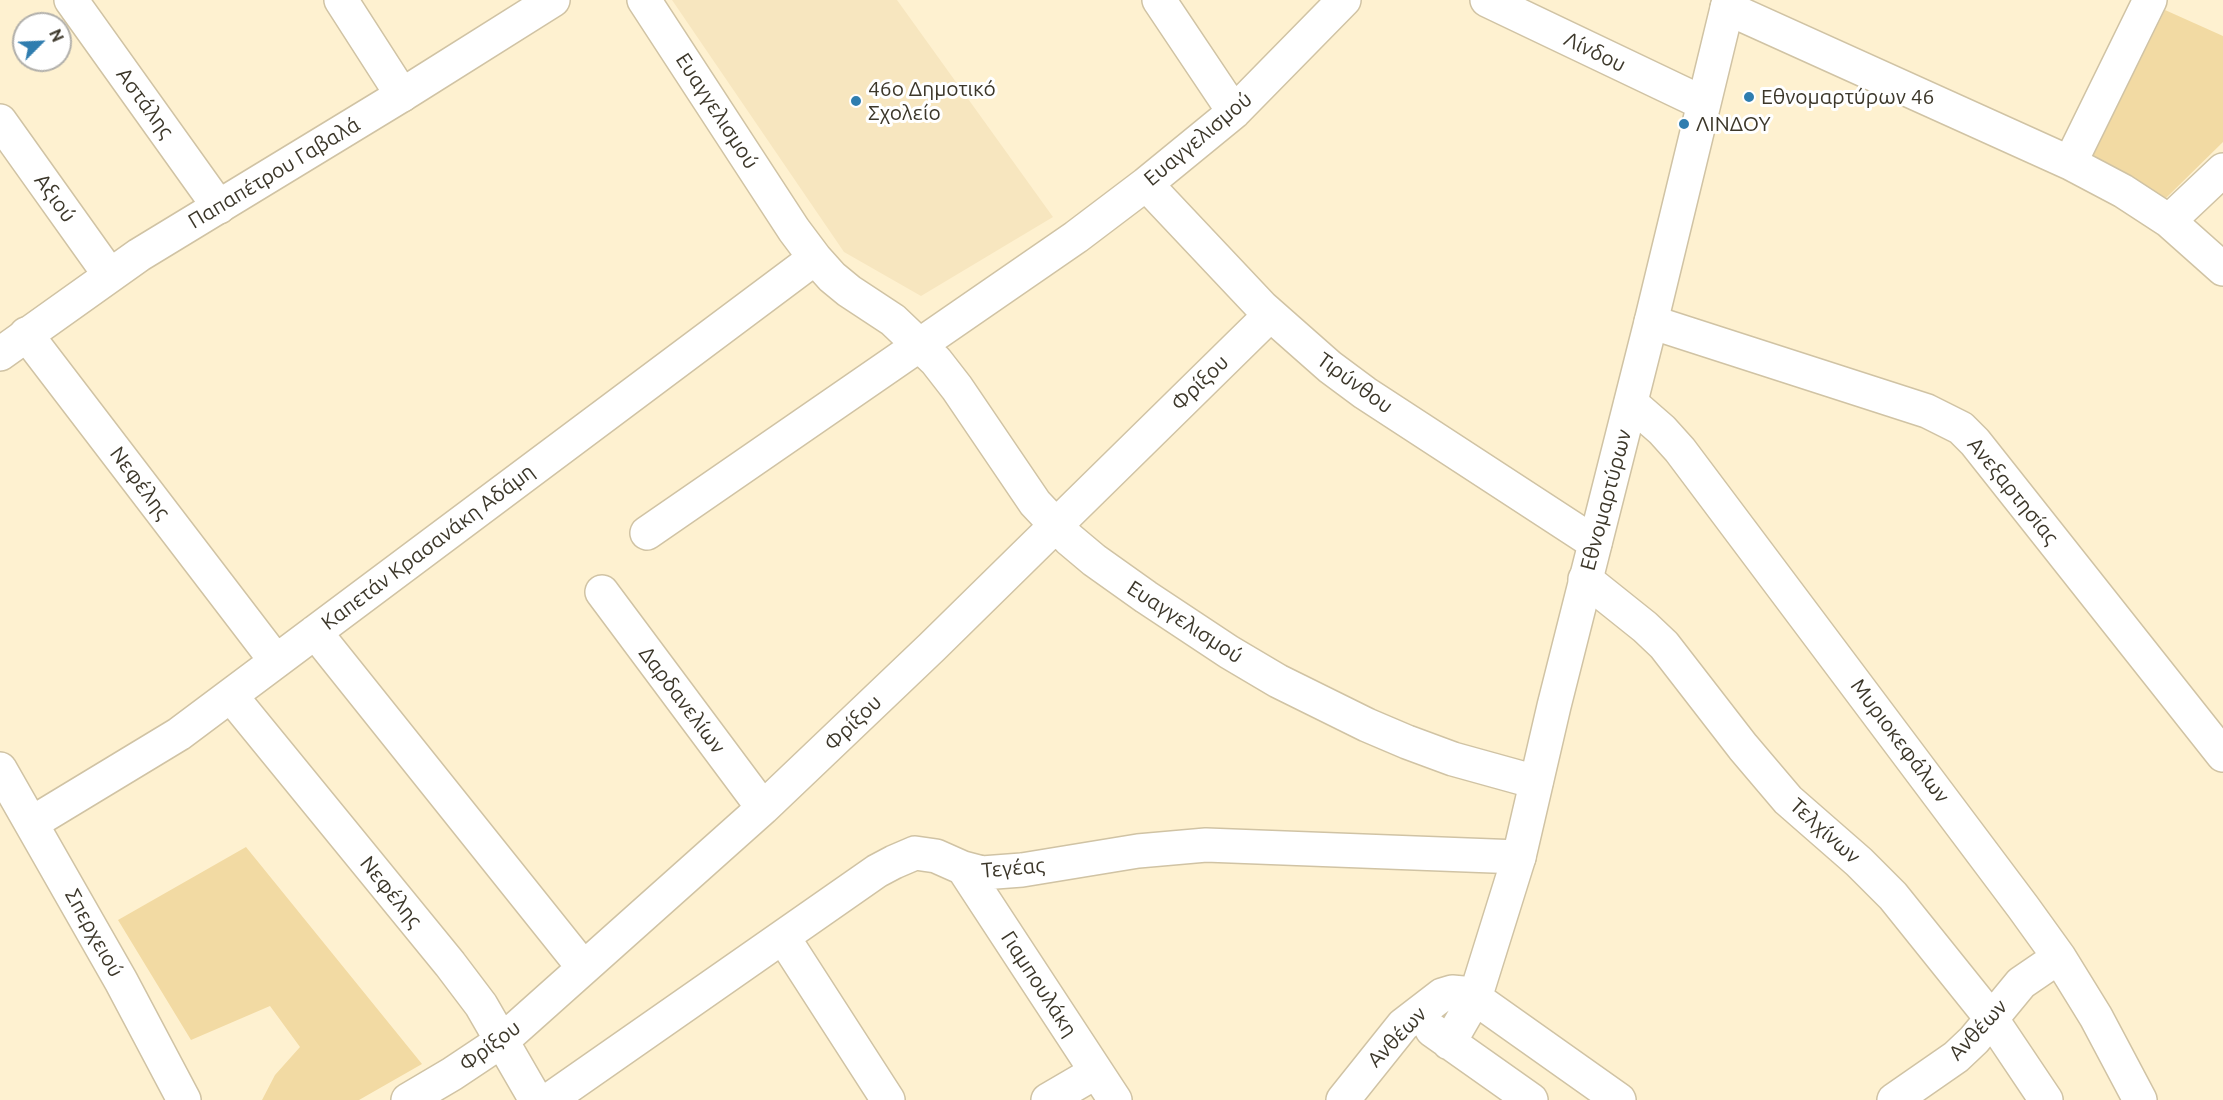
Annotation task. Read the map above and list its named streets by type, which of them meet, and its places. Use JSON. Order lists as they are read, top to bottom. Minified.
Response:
{"streets":{"street":["Λίνδου","Αστάλης","Ευαγγελισμού","Παπαπέτρου Γαβαλά","Αξιού","Φρίξου","Τιρύνθου","Νεφέλης","Ανεξαρτησίας","Εθνομαρτύρων","Καπετάν Κρασανάκη Αδάμη","Δαρδανελίων","Μυριοκεφάλων","Τελχίνων","Τεγέας","Σπερχειού","Γιαμπουλάκη","Ανθέων"]},"crossings":[["Λίνδου","Εθνομαρτύρων"],["Αστάλης","Παπαπέτρου Γαβαλά"],["Ευαγγελισμού","Φρίξου"],["Ευαγγελισμού","Τιρύνθου"],["Ευαγγελισμού","Εθνομαρτύρων"],["Ευαγγελισμού","Καπετάν Κρασανάκη Αδάμη"],["Παπαπέτρου Γαβαλά","Αξιού"],["Παπαπέτρου Γαβαλά","Νεφέλης"],["Φρίξου","Τιρύνθου"],["Φρίξου","Νεφέλης"],["Φρίξου","Δαρδανελίων"],["Τιρύνθου","Εθνομαρτύρων"],["Νεφέλης","Καπετάν Κρασανάκη Αδάμη"],["Ανεξαρτησίας","Εθνομαρτύρων"],["Εθνομαρτύρων","Μυριοκεφάλων"],["Εθνομαρτύρων","Τελχίνων"],["Εθνομαρτύρων","Τεγέας"],["Εθνομαρτύρων","Ανθέων"],["Καπετάν Κρασανάκη Αδάμη","Σπερχειού"],["Μυριοκεφάλων","Ανθέων"],["Τελχίνων","Ανθέων"],["Τεγέας","Γιαμπουλάκη"]],"places":["Εθνομαρτύρων 46","46ο Δημοτικό Σχολείο","ΛΙΝΔΟΥ"],"north":"top right"}
